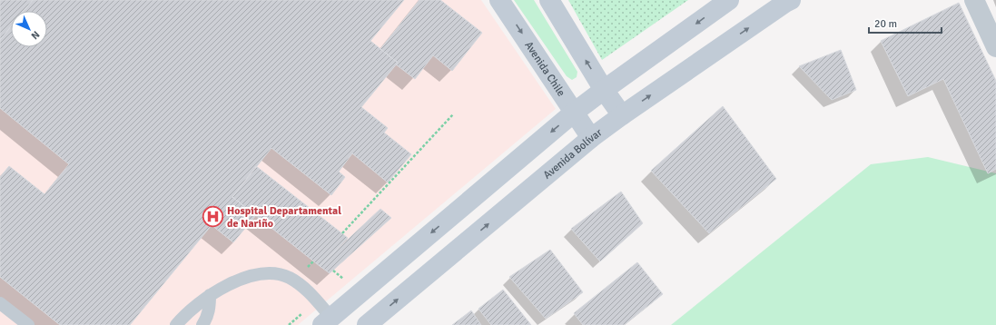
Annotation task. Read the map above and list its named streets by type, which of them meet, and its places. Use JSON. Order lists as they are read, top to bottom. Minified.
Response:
{"streets":{"main road":["Avenida Chile","Avenida Bolívar"]},"crossings":[["Avenida Chile","Avenida Bolívar"]],"places":{"hospital":["Hospital Departamental de Nariño"]},"scale_bar":"20 m","north":"bottom right"}
